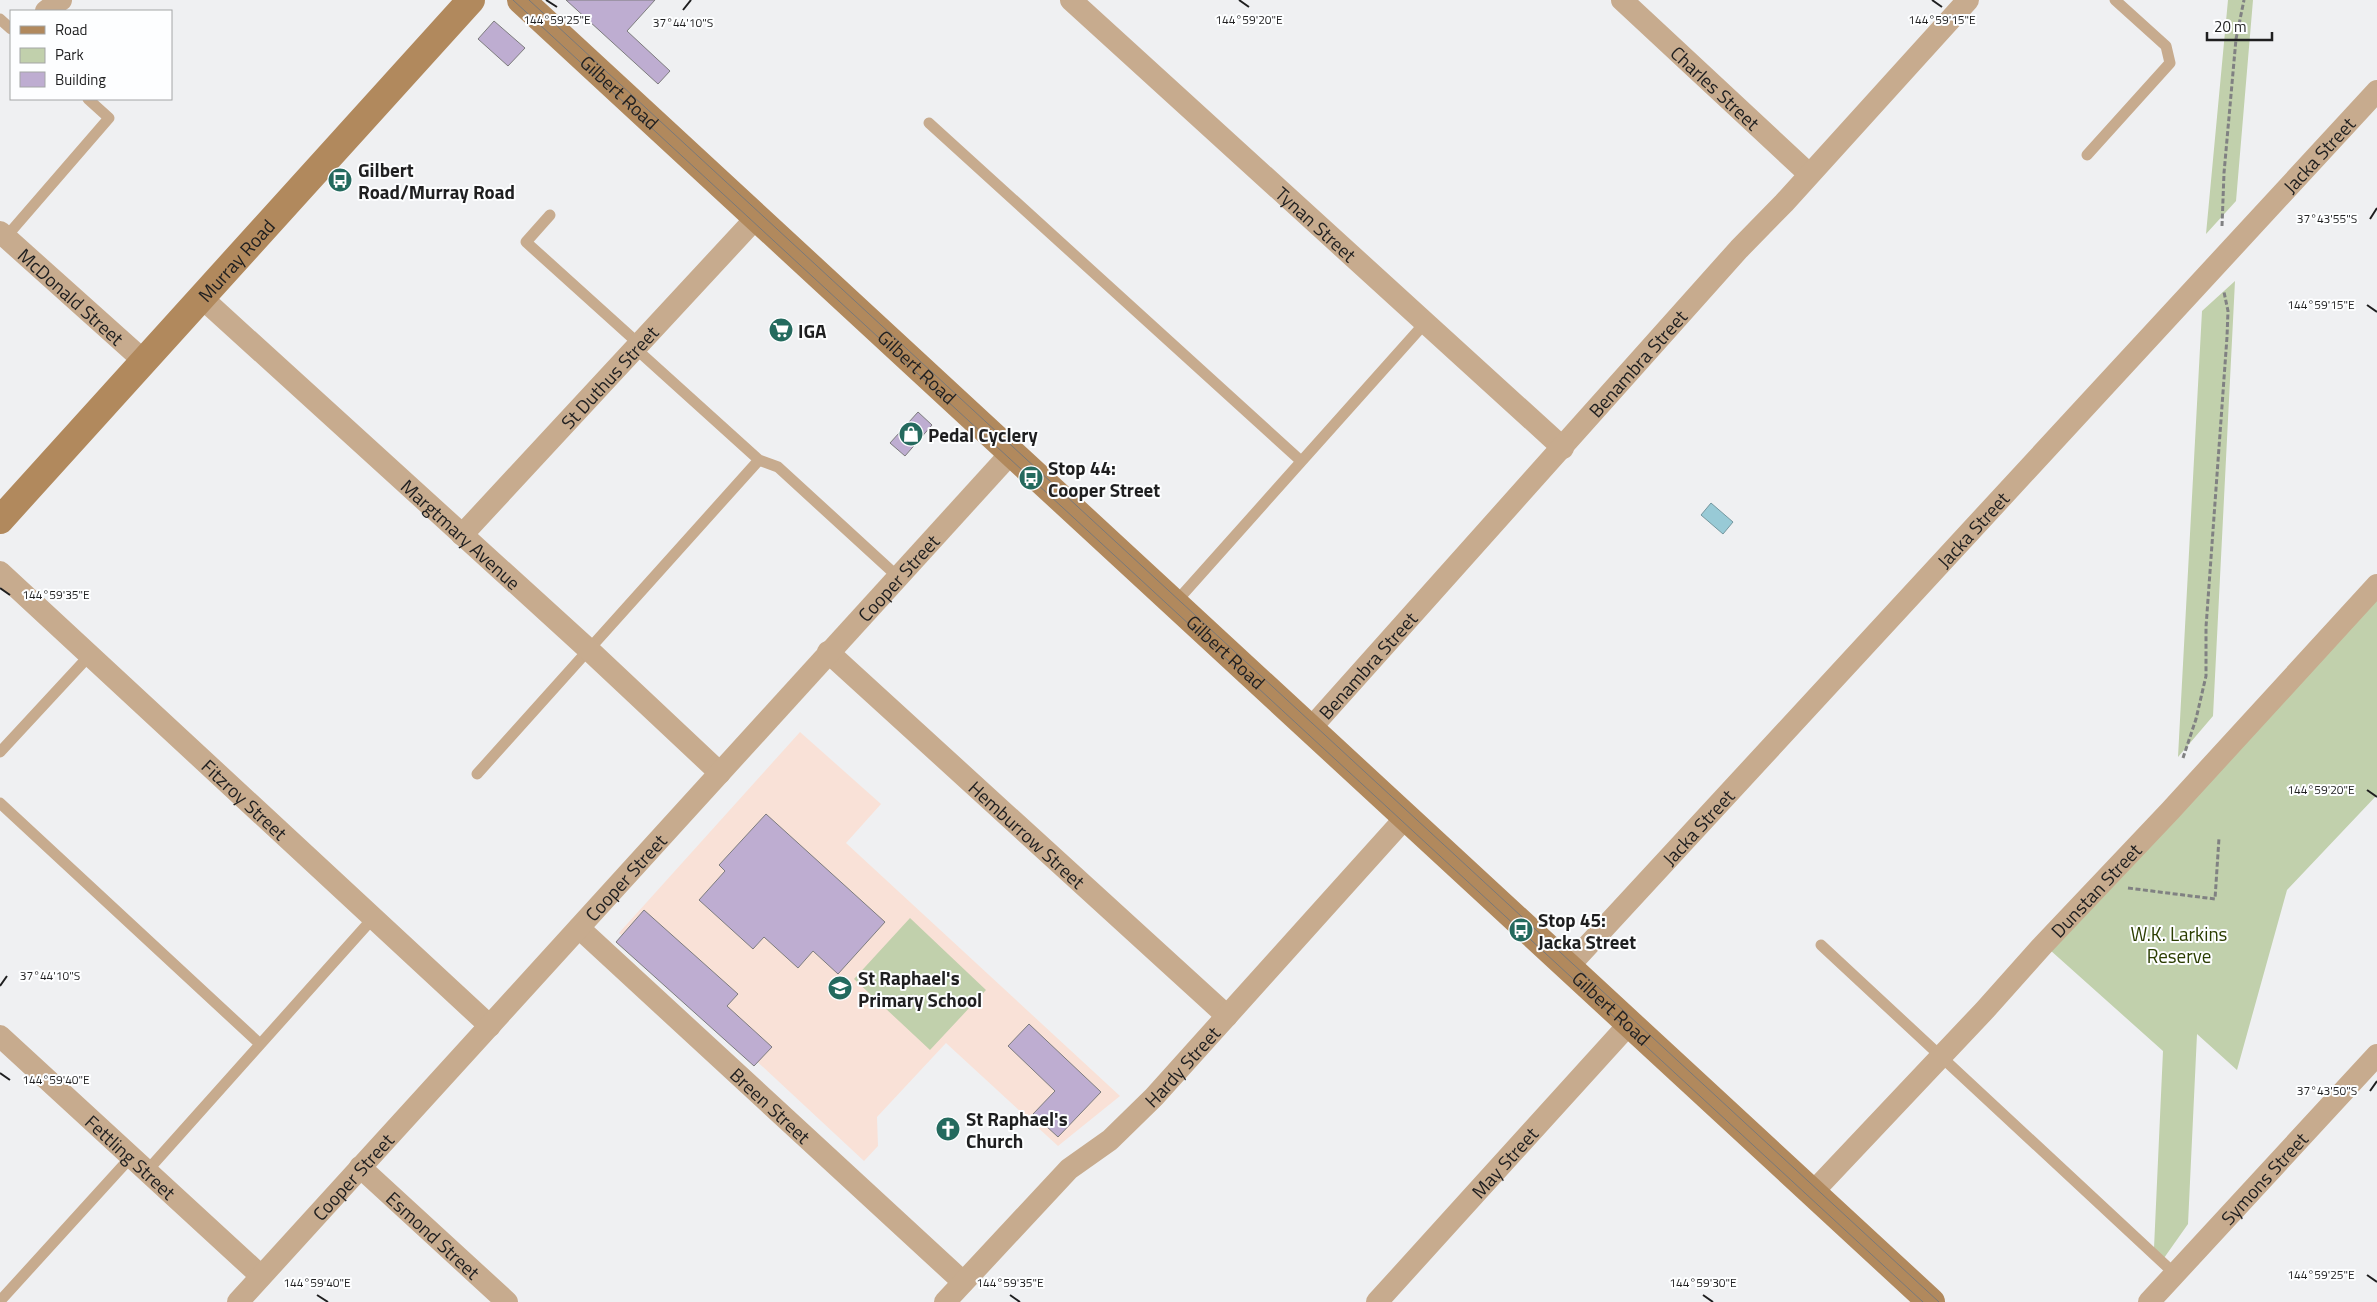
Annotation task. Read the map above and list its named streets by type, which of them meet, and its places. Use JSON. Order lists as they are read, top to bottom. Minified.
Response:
{"streets":{"street":["Charles Street","Gilbert Road","Jacka Street","Tynan Street","Murray Road","McDonald Street","Benambra Street","St Duthus Street","Margtmary Avenue","Cooper Street","Fitzroy Street","Hemburrow Street","Dunstan Street","Hardy Street","Breen Street","Fettling Street","May Street","Symons Street","Esmond Street"]},"crossings":[["Charles Street","Benambra Street"],["Gilbert Road","Jacka Street"],["Gilbert Road","Benambra Street"],["Gilbert Road","St Duthus Street"],["Gilbert Road","Cooper Street"],["Gilbert Road","Dunstan Street"],["Gilbert Road","Hardy Street"],["Gilbert Road","May Street"],["Tynan Street","Benambra Street"],["Murray Road","McDonald Street"],["Murray Road","Margtmary Avenue"],["St Duthus Street","Margtmary Avenue"],["Margtmary Avenue","Cooper Street"],["Cooper Street","Fitzroy Street"],["Cooper Street","Hemburrow Street"],["Cooper Street","Breen Street"],["Cooper Street","Fettling Street"],["Cooper Street","Esmond Street"],["Hemburrow Street","Hardy Street"],["Hardy Street","Breen Street"]],"parks":["W.K. Larkins Reserve"],"places":{"bus stop":["Gilbert Road/Murray Road","Stop 44: Cooper Street","Stop 45: Jacka Street"],"supermarket":["IGA"],"shop":["Pedal Cyclery"],"school or university":["St Raphael's Primary School"],"church":["St Raphael's Church"]},"legend":["Road","Park","Building"],"scale_bar":"20 m","coordinates":["144°59'25\"E","144°59'20\"E","144°59'15\"E","37°44'10\"S","37°43'55\"S","144°59'35\"E","144°59'40\"E","37°43'50\"S","144°59'30\"E"]}
